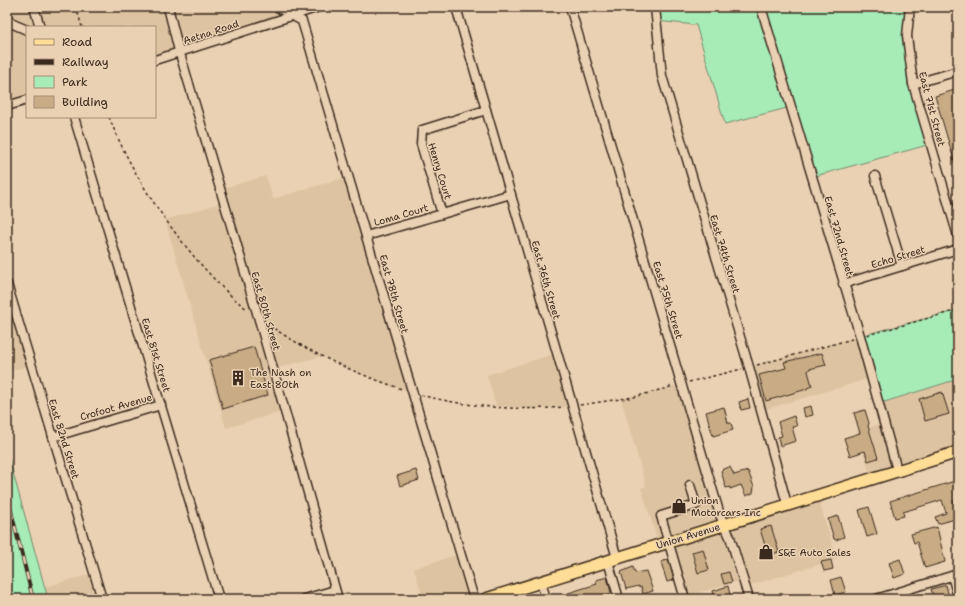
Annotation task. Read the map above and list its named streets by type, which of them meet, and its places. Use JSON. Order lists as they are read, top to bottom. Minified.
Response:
{"streets":{"main road":["Union Avenue"],"street":["Aetna Road","East 71st Street","Henry Court","Loma Court","East 72nd Street","East 74th Street","Echo Street","East 76th Street","East 78th Street","East 75th Street","East 80th Street","East 81st Street","Crofoot Avenue","East 82nd Street"]},"crossings":[["Aetna Road","East 78th Street"],["Aetna Road","East 80th Street"],["Henry Court","Loma Court"],["Henry Court","East 76th Street"],["Loma Court","East 76th Street"],["Loma Court","East 78th Street"],["East 72nd Street","Echo Street"],["East 72nd Street","Union Avenue"],["East 74th Street","Union Avenue"],["East 76th Street","Union Avenue"],["East 75th Street","Union Avenue"],["East 81st Street","Crofoot Avenue"],["Crofoot Avenue","East 82nd Street"]],"places":{"building":["The Nash on East 80th"],"shop":["Union Motorcars Inc","S&E Auto Sales"]},"legend":["Road","Railway","Park","Building"]}
